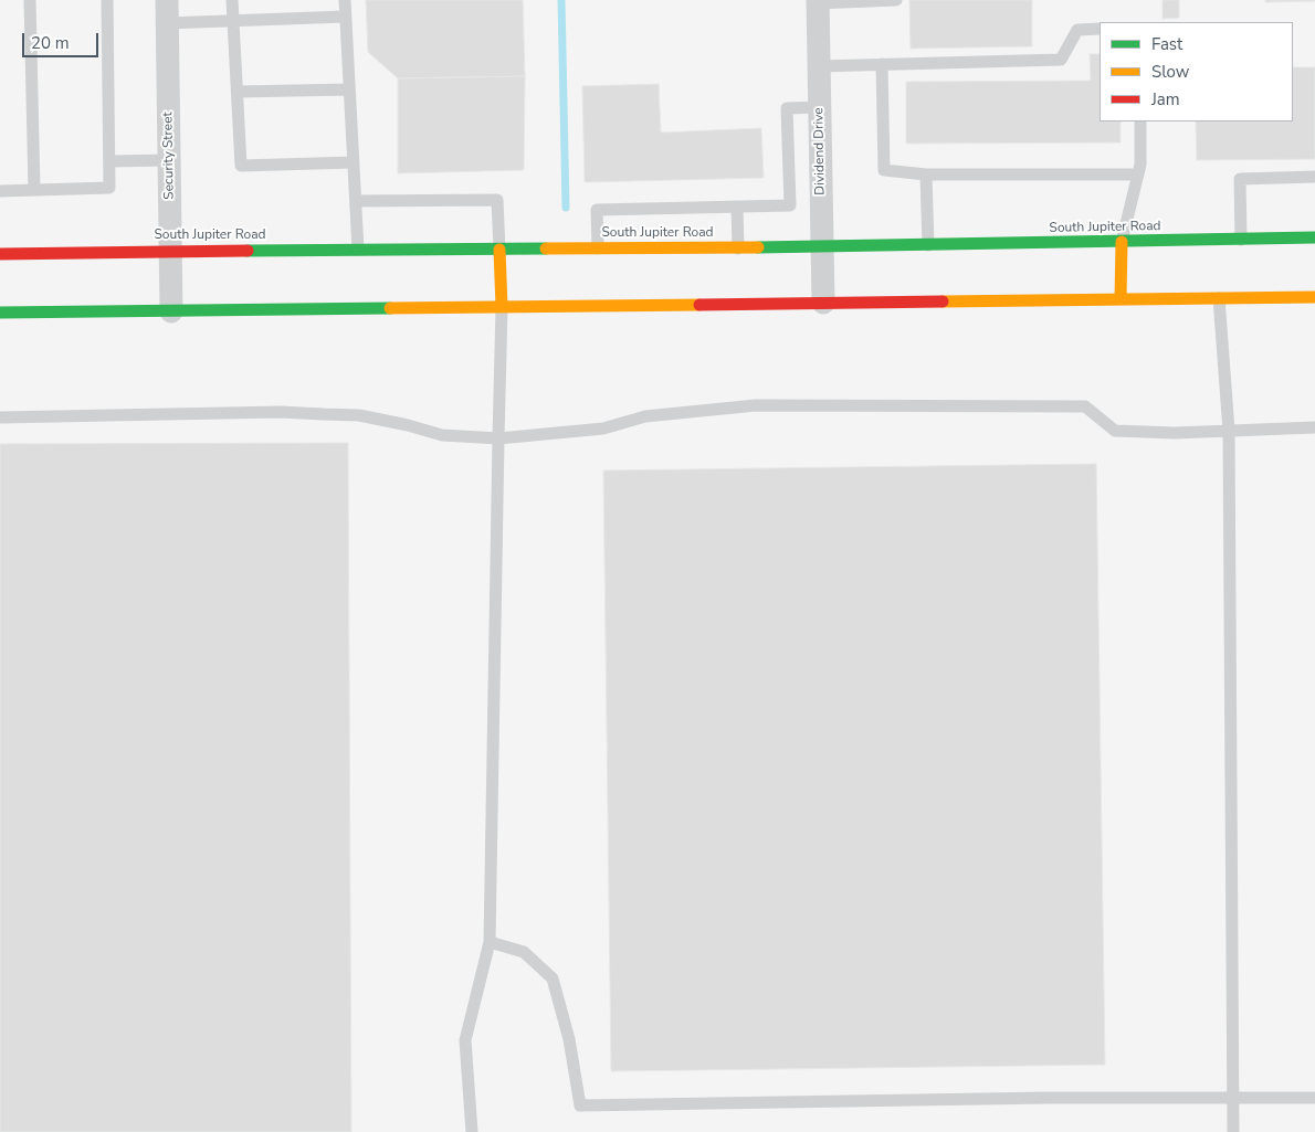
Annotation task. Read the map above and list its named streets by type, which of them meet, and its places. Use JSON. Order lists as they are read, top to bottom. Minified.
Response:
{"streets":{"main road":["South Jupiter Road"],"street":["Dividend Drive","Security Street"]},"crossings":[["Dividend Drive","South Jupiter Road"],["Security Street","South Jupiter Road"]],"legend":["Fast","Slow","Jam"],"scale_bar":"20 m"}
